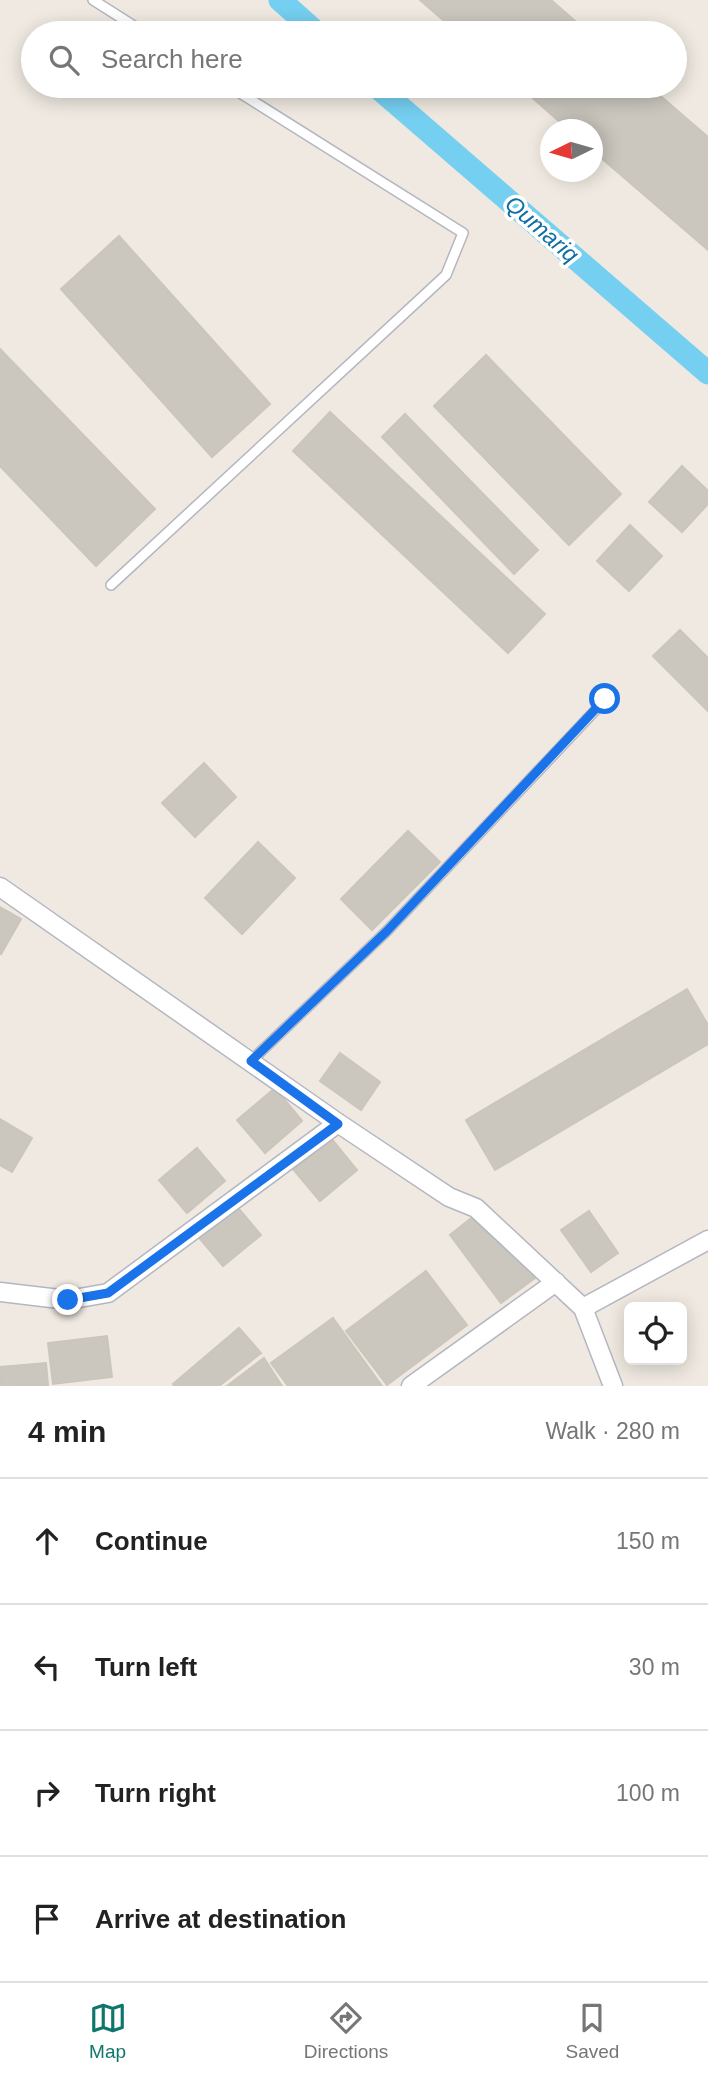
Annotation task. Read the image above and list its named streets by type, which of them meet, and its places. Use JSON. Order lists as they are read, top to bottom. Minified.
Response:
{"water":["Qumariq"],"north":"left","page":{"search":"Search here","heading":["4 min","Walk · 280 m"],"list":[["Continue","150 m"],["Turn left","30 m"],["Turn right","100 m"],"Arrive at destination"],"nav":["Map","Directions","Saved"]}}
